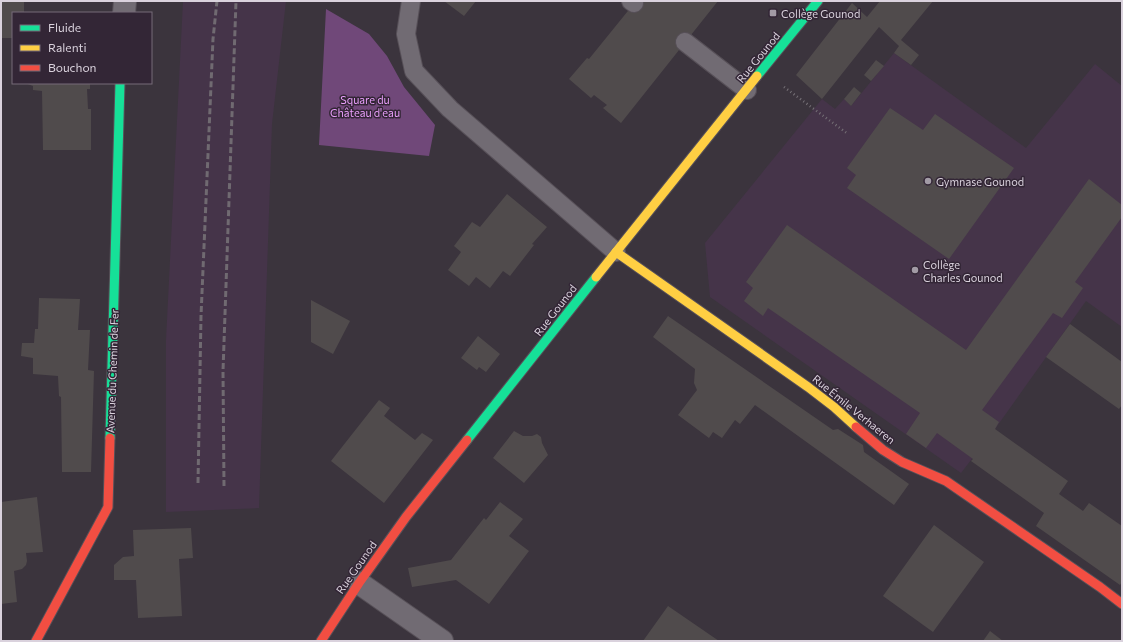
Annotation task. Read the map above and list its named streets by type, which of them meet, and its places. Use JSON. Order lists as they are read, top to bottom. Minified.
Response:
{"streets":{"street":["Rue Gounod","Avenue du Chemin de Fer","Rue Émile Verhaeren"]},"crossings":[["Rue Gounod","Rue Émile Verhaeren"]],"parks":["Square du Château d'eau"],"places":{"transit":["Collège Gounod"],"other":["Gymnase Gounod","Collège Charles Gounod"]},"legend":["Fluide","Ralenti","Bouchon"]}
